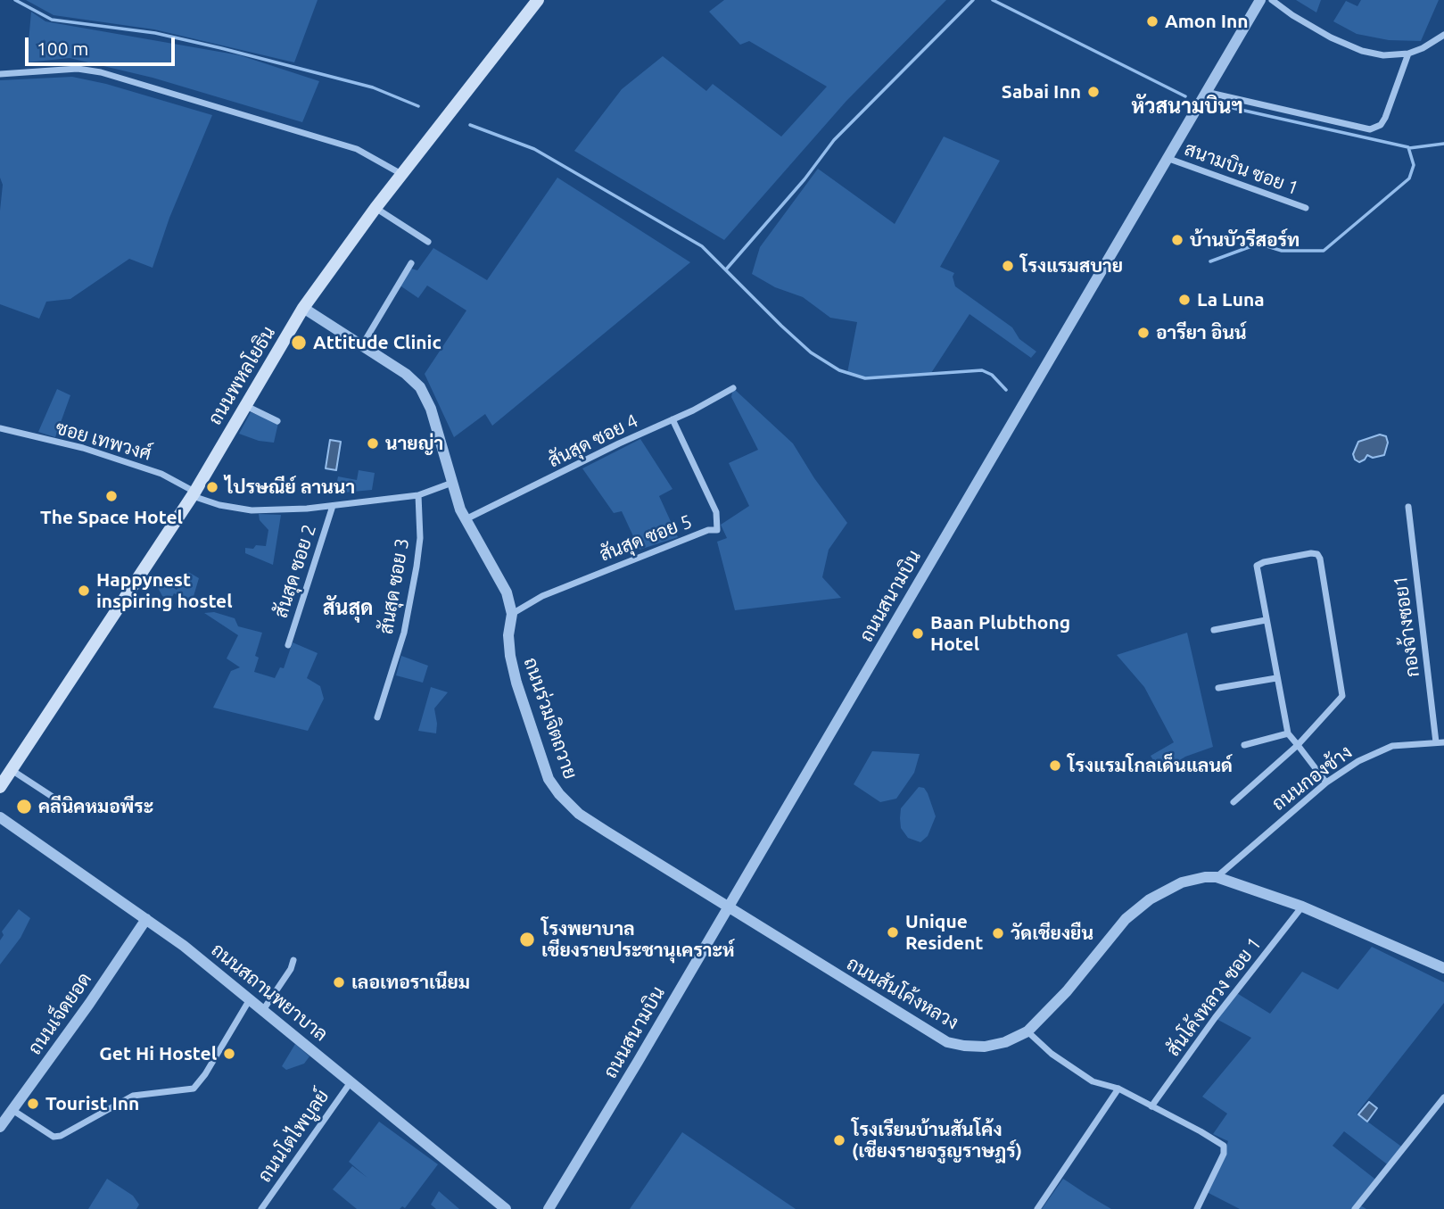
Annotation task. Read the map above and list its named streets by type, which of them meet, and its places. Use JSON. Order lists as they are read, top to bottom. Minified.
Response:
{"streets":{"main road":["ถนนพหลโยธิน"],"street":["สนามบิน ซอย 1","ซอย เทพวงศ์","สันสุด ซอย 4","สันสุด ซอย 5","สันสุด ซอย 2","สันสุด ซอย 3","ถนนสนามบิน","กองจ้างซอย1","ถนนร่วมจิตถวาย","ถนนกองช้าง","ถนนสถานพยาบาล","ถนนสันโค้งหลวง","สันโค้งหลวง ซอย 1","ถนนเจ็ดยอด","ถนนโตไพบูลย์"]},"crossings":[["สนามบิน ซอย 1","ถนนสนามบิน"],["ถนนพหลโยธิน","ซอย เทพวงศ์"],["ถนนพหลโยธิน","ถนนร่วมจิตถวาย"],["ซอย เทพวงศ์","สันสุด ซอย 2"],["ซอย เทพวงศ์","สันสุด ซอย 3"],["ซอย เทพวงศ์","ถนนร่วมจิตถวาย"],["สันสุด ซอย 4","สันสุด ซอย 5"],["สันสุด ซอย 4","ถนนร่วมจิตถวาย"],["สันสุด ซอย 5","ถนนร่วมจิตถวาย"],["ถนนสนามบิน","ถนนร่วมจิตถวาย"],["ถนนสนามบิน","ถนนสันโค้งหลวง"],["กองจ้างซอย1","ถนนกองช้าง"],["ถนนร่วมจิตถวาย","ถนนสันโค้งหลวง"],["ถนนกองช้าง","ถนนสันโค้งหลวง"],["ถนนสถานพยาบาล","ถนนเจ็ดยอด"],["ถนนสถานพยาบาล","ถนนโตไพบูลย์"],["ถนนสันโค้งหลวง","สันโค้งหลวง ซอย 1"]],"districts":["หัวสนามบินฯ","สันสุด"],"places":["Amon Inn","Sabai Inn","บ้านบัวรีสอร์ท","โรงแรมสบาย","La Luna","อารียา อินน์","Attitude Clinic","นายญ่า","ไปรษณีย์ ลานนา","The Space Hotel","Happynest inspiring hostel","Baan Plubthong Hotel","โรงแรมโกลเด็นแลนด์","คลีนิคหมอพีระ","Unique Resident","วัดเชียงยืน","โรงพยาบาล เชียงรายประชานุเคราะห์","เลอเทอราเนียม","Get Hi Hostel","Tourist Inn","โรงเรียนบ้านสันโค้ง (เชียงรายจรูญราษฎร์)"],"scale_bar":"100 m"}
